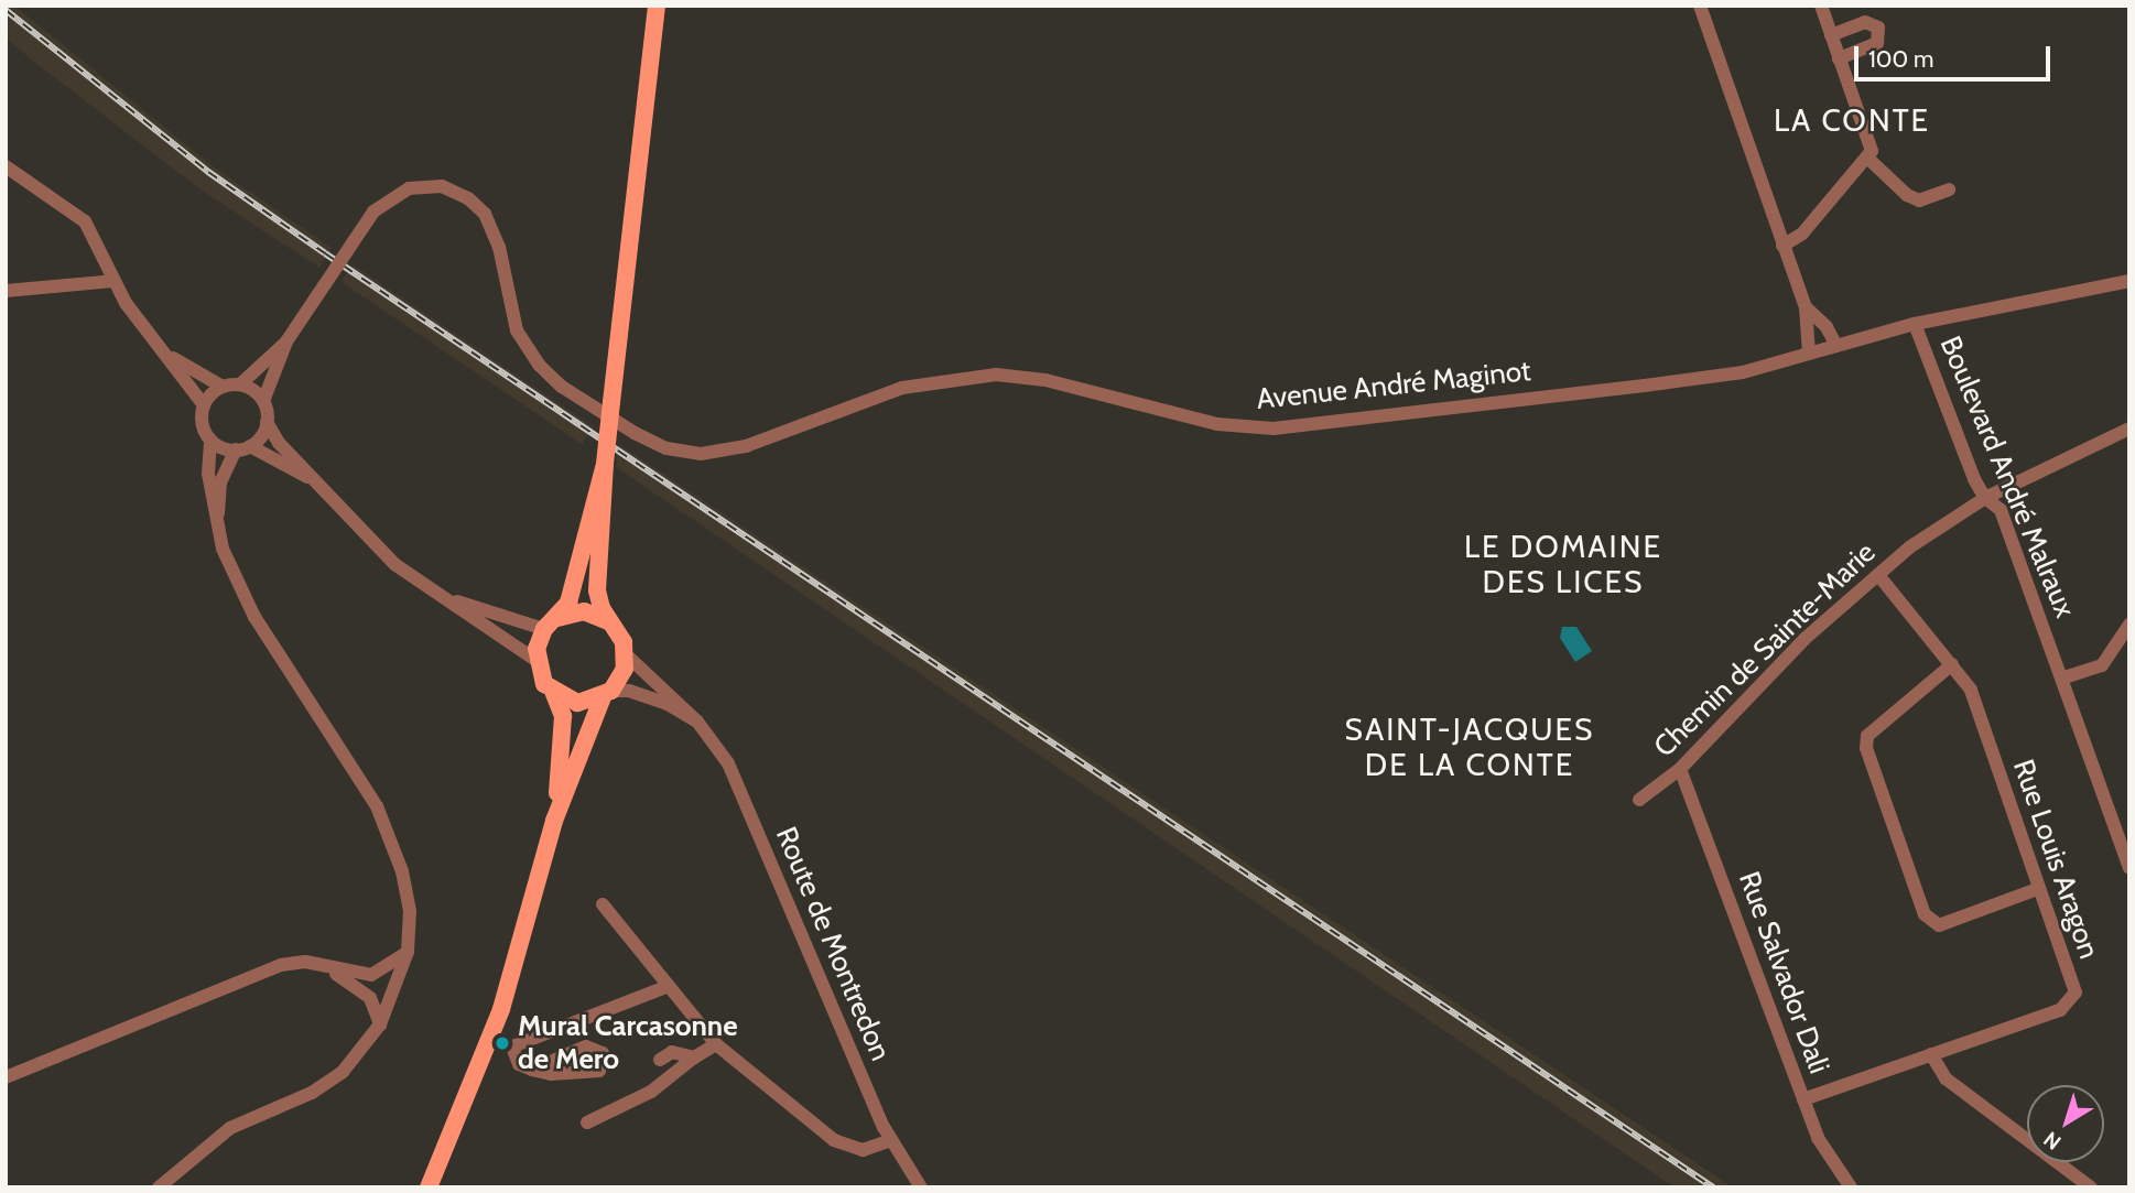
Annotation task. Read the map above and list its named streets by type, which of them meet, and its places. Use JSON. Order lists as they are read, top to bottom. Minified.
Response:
{"streets":{"street":["Avenue André Maginot","Boulevard André Malraux","Chemin de Sainte-Marie","Rue Louis Aragon","Route de Montredon","Rue Salvador Dali"]},"crossings":[["Avenue André Maginot","Boulevard André Malraux"],["Boulevard André Malraux","Chemin de Sainte-Marie"],["Chemin de Sainte-Marie","Rue Louis Aragon"],["Chemin de Sainte-Marie","Rue Salvador Dali"],["Rue Louis Aragon","Rue Salvador Dali"]],"districts":["LA CONTE","LE DOMAINE DES LICES","SAINT-JACQUES DE LA CONTE"],"places":["Mural Carcasonne de Mero"],"scale_bar":"100 m","north":"bottom left"}
